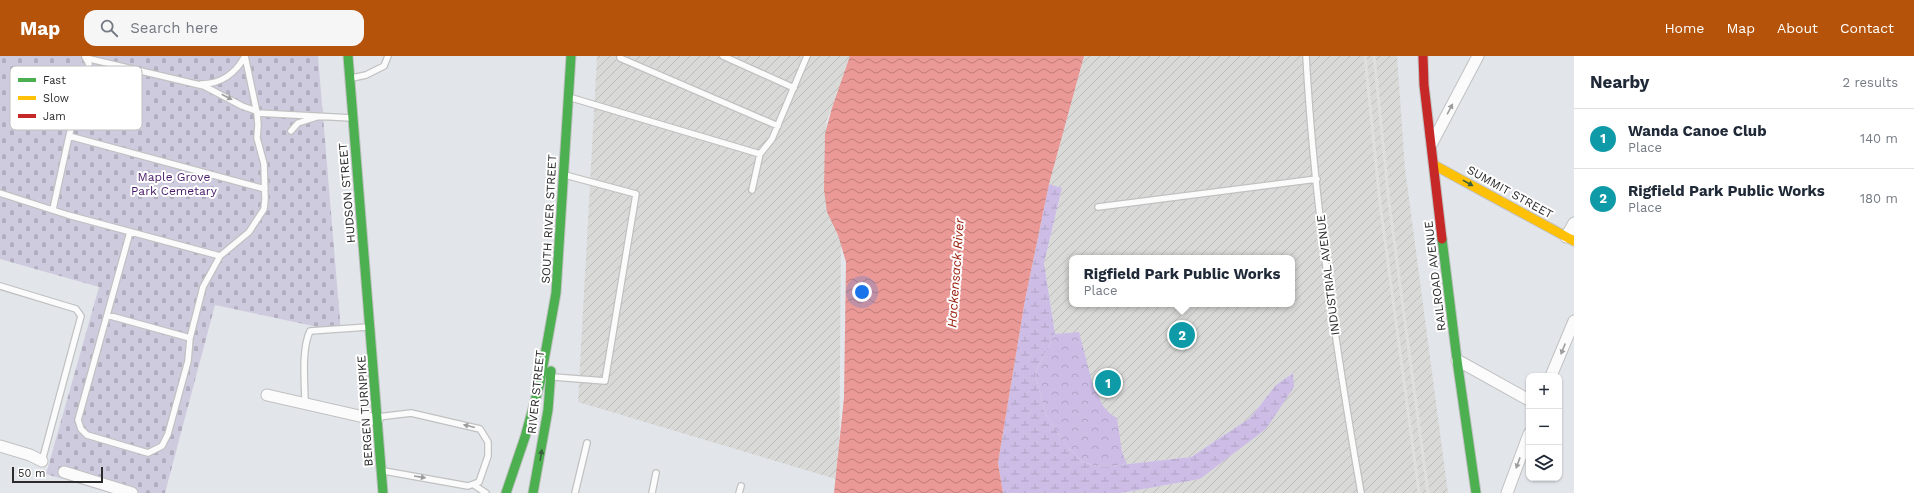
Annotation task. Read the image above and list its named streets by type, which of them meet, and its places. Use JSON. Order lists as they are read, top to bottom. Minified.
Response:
{"streets":{"main road":["SUMMIT STREET","HUDSON STREET","SOUTH RIVER STREET","RAILROAD AVENUE","RIVER STREET","BERGEN TURNPIKE"],"lane":["INDUSTRIAL AVENUE"]},"crossings":[["SUMMIT STREET","RAILROAD AVENUE"],["HUDSON STREET","BERGEN TURNPIKE"],["SOUTH RIVER STREET","RIVER STREET"]],"one_way":["SUMMIT STREET"],"water":["Hackensack River"],"parks":["Maple Grove Park Cemetary"],"legend":["Fast","Slow","Jam"],"scale_bar":"50 m","page":{"header":"Map","search":"Search here","nav":["Home","Map","About","Contact"],"heading":["Nearby","2 results"],"list":[{"mark":"1","name":"Wanda Canoe Club","note":"Place","value":"140 m"},{"mark":"2","name":"Rigfield Park Public Works","note":"Place","value":"180 m"}],"popup":["Rigfield Park Public Works","Place"],"pins":["2","1"],"map_buttons":["+","−"],"scale":"50 m"}}
